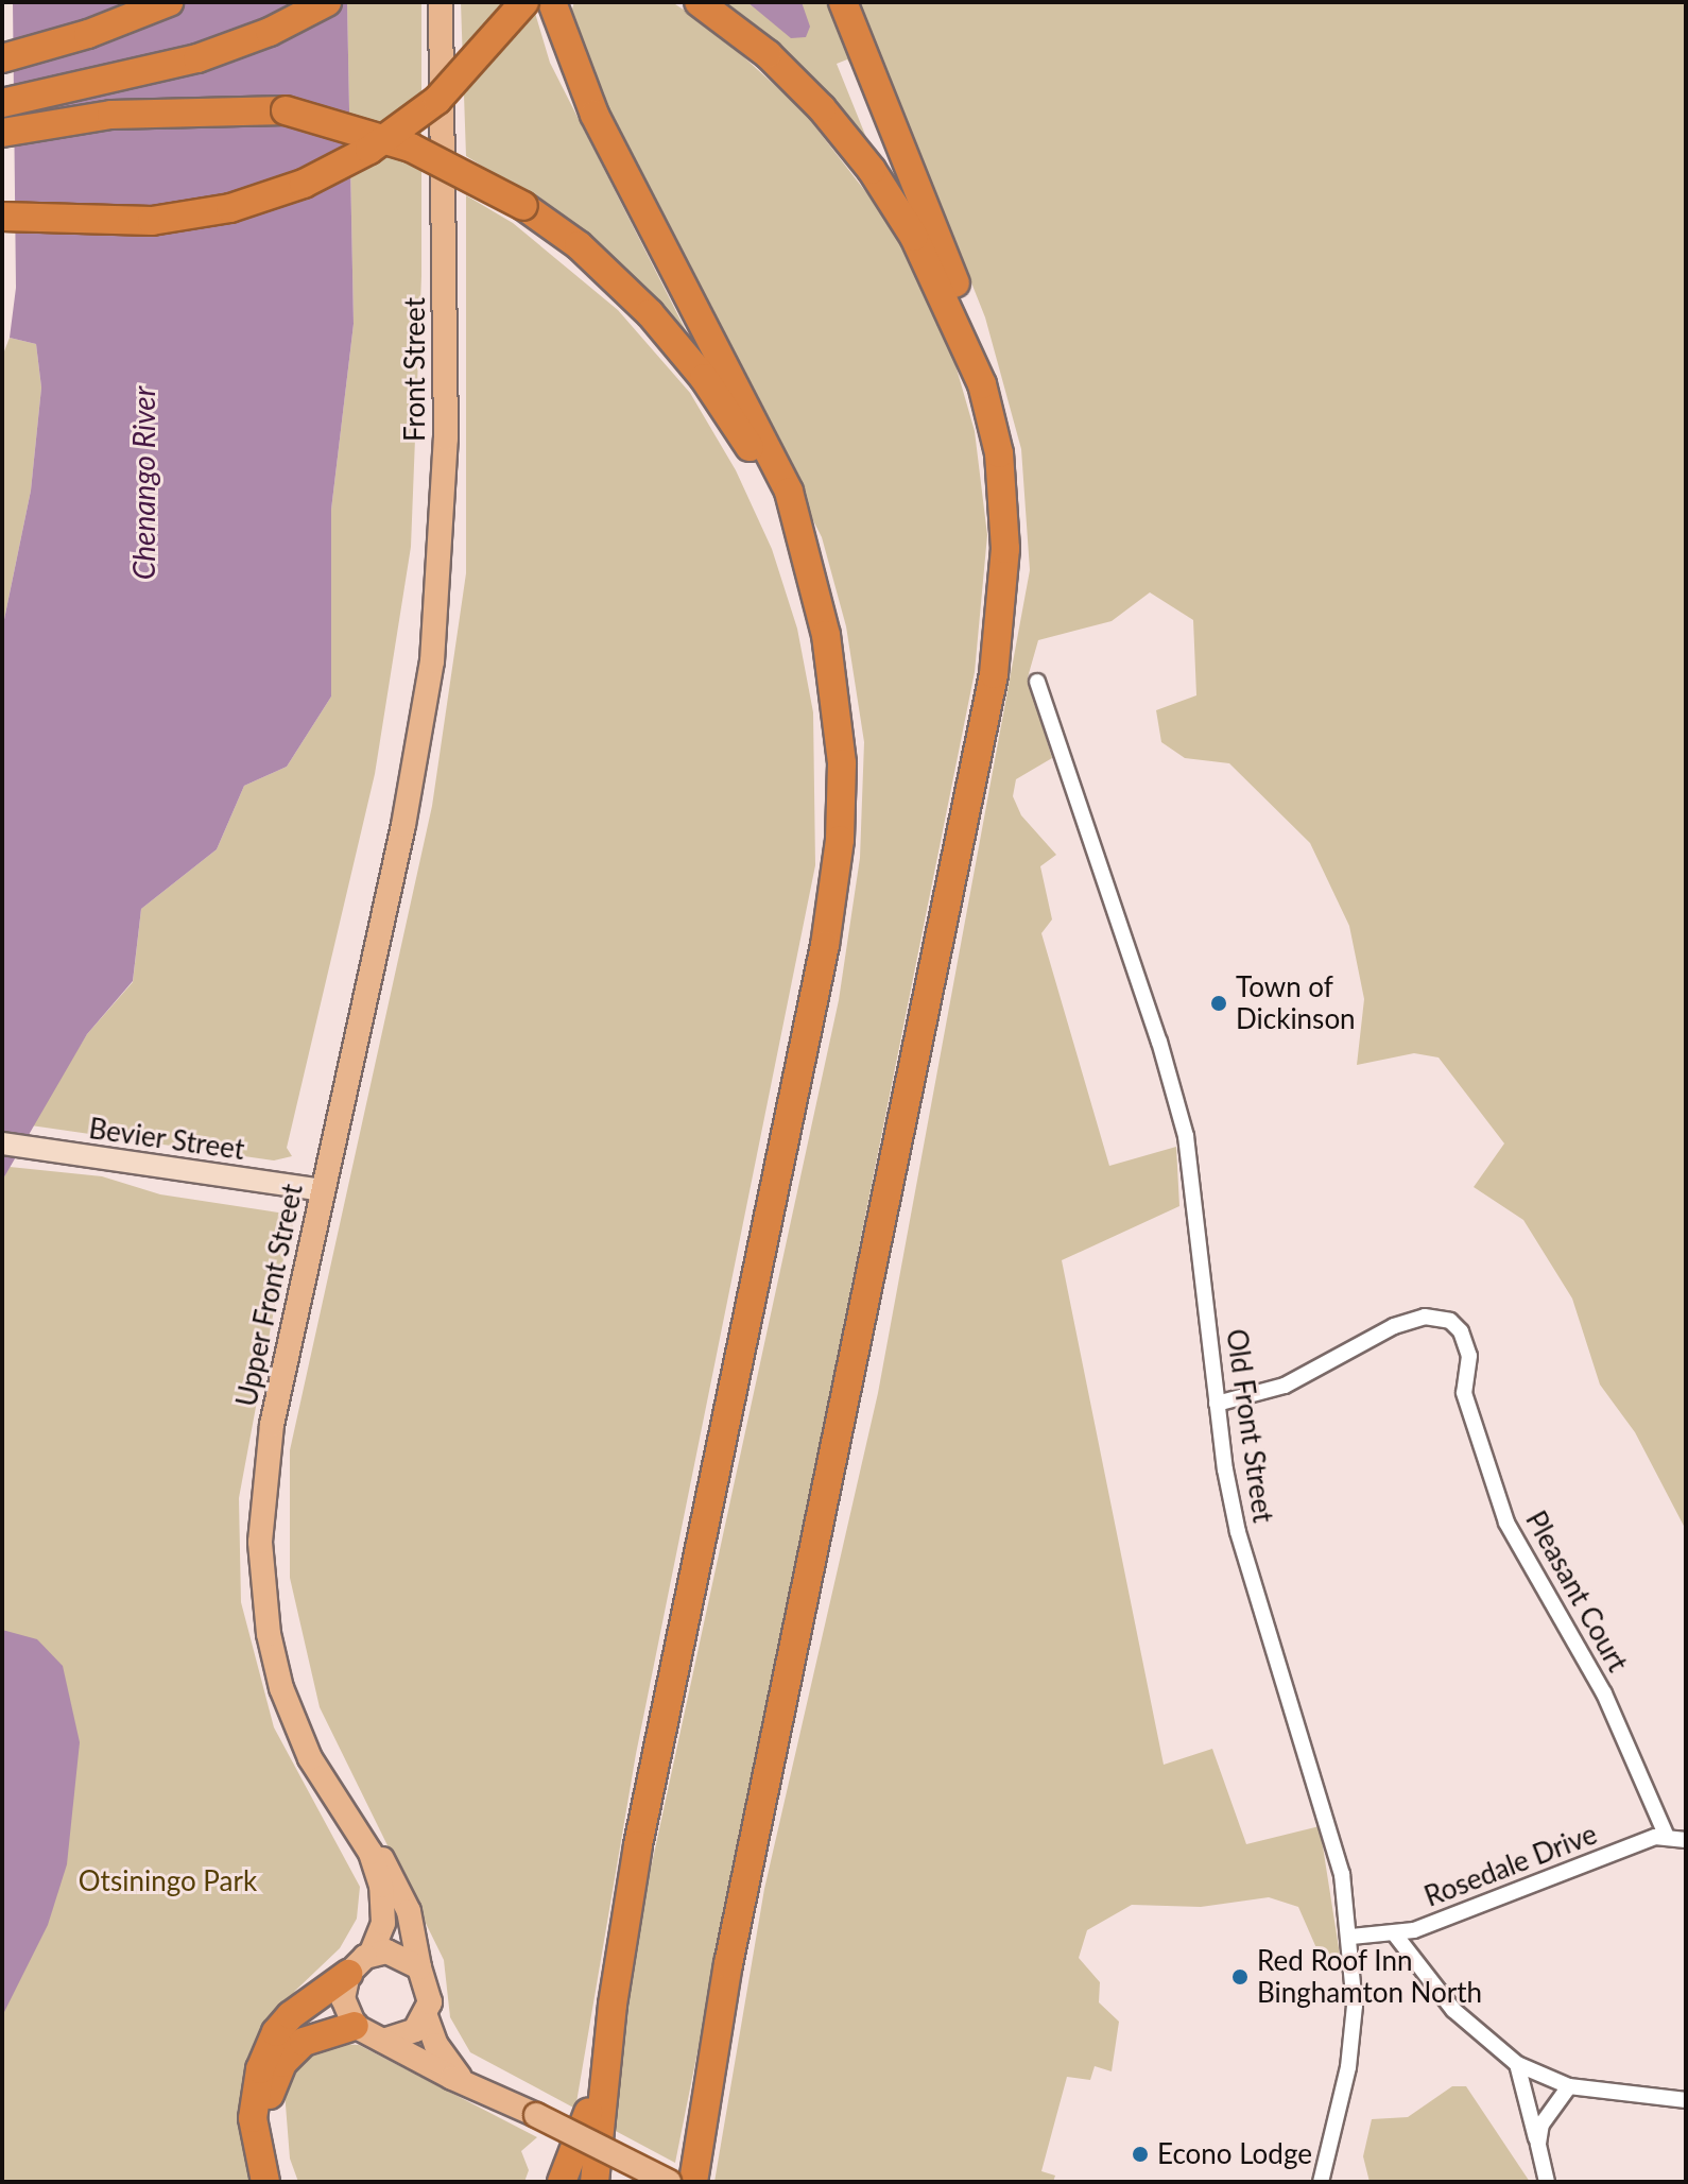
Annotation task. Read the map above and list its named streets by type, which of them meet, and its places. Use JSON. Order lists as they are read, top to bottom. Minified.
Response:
{"streets":{"main road":["Front Street","Bevier Street","Upper Front Street"],"street":["Old Front Street","Pleasant Court","Rosedale Drive"]},"crossings":[["Front Street","Upper Front Street"],["Bevier Street","Upper Front Street"],["Old Front Street","Pleasant Court"],["Old Front Street","Rosedale Drive"],["Pleasant Court","Rosedale Drive"]],"water":["Chenango River"],"parks":["Otsiningo Park"],"places":["Town of Dickinson","Red Roof Inn Binghamton North","Econo Lodge"]}
